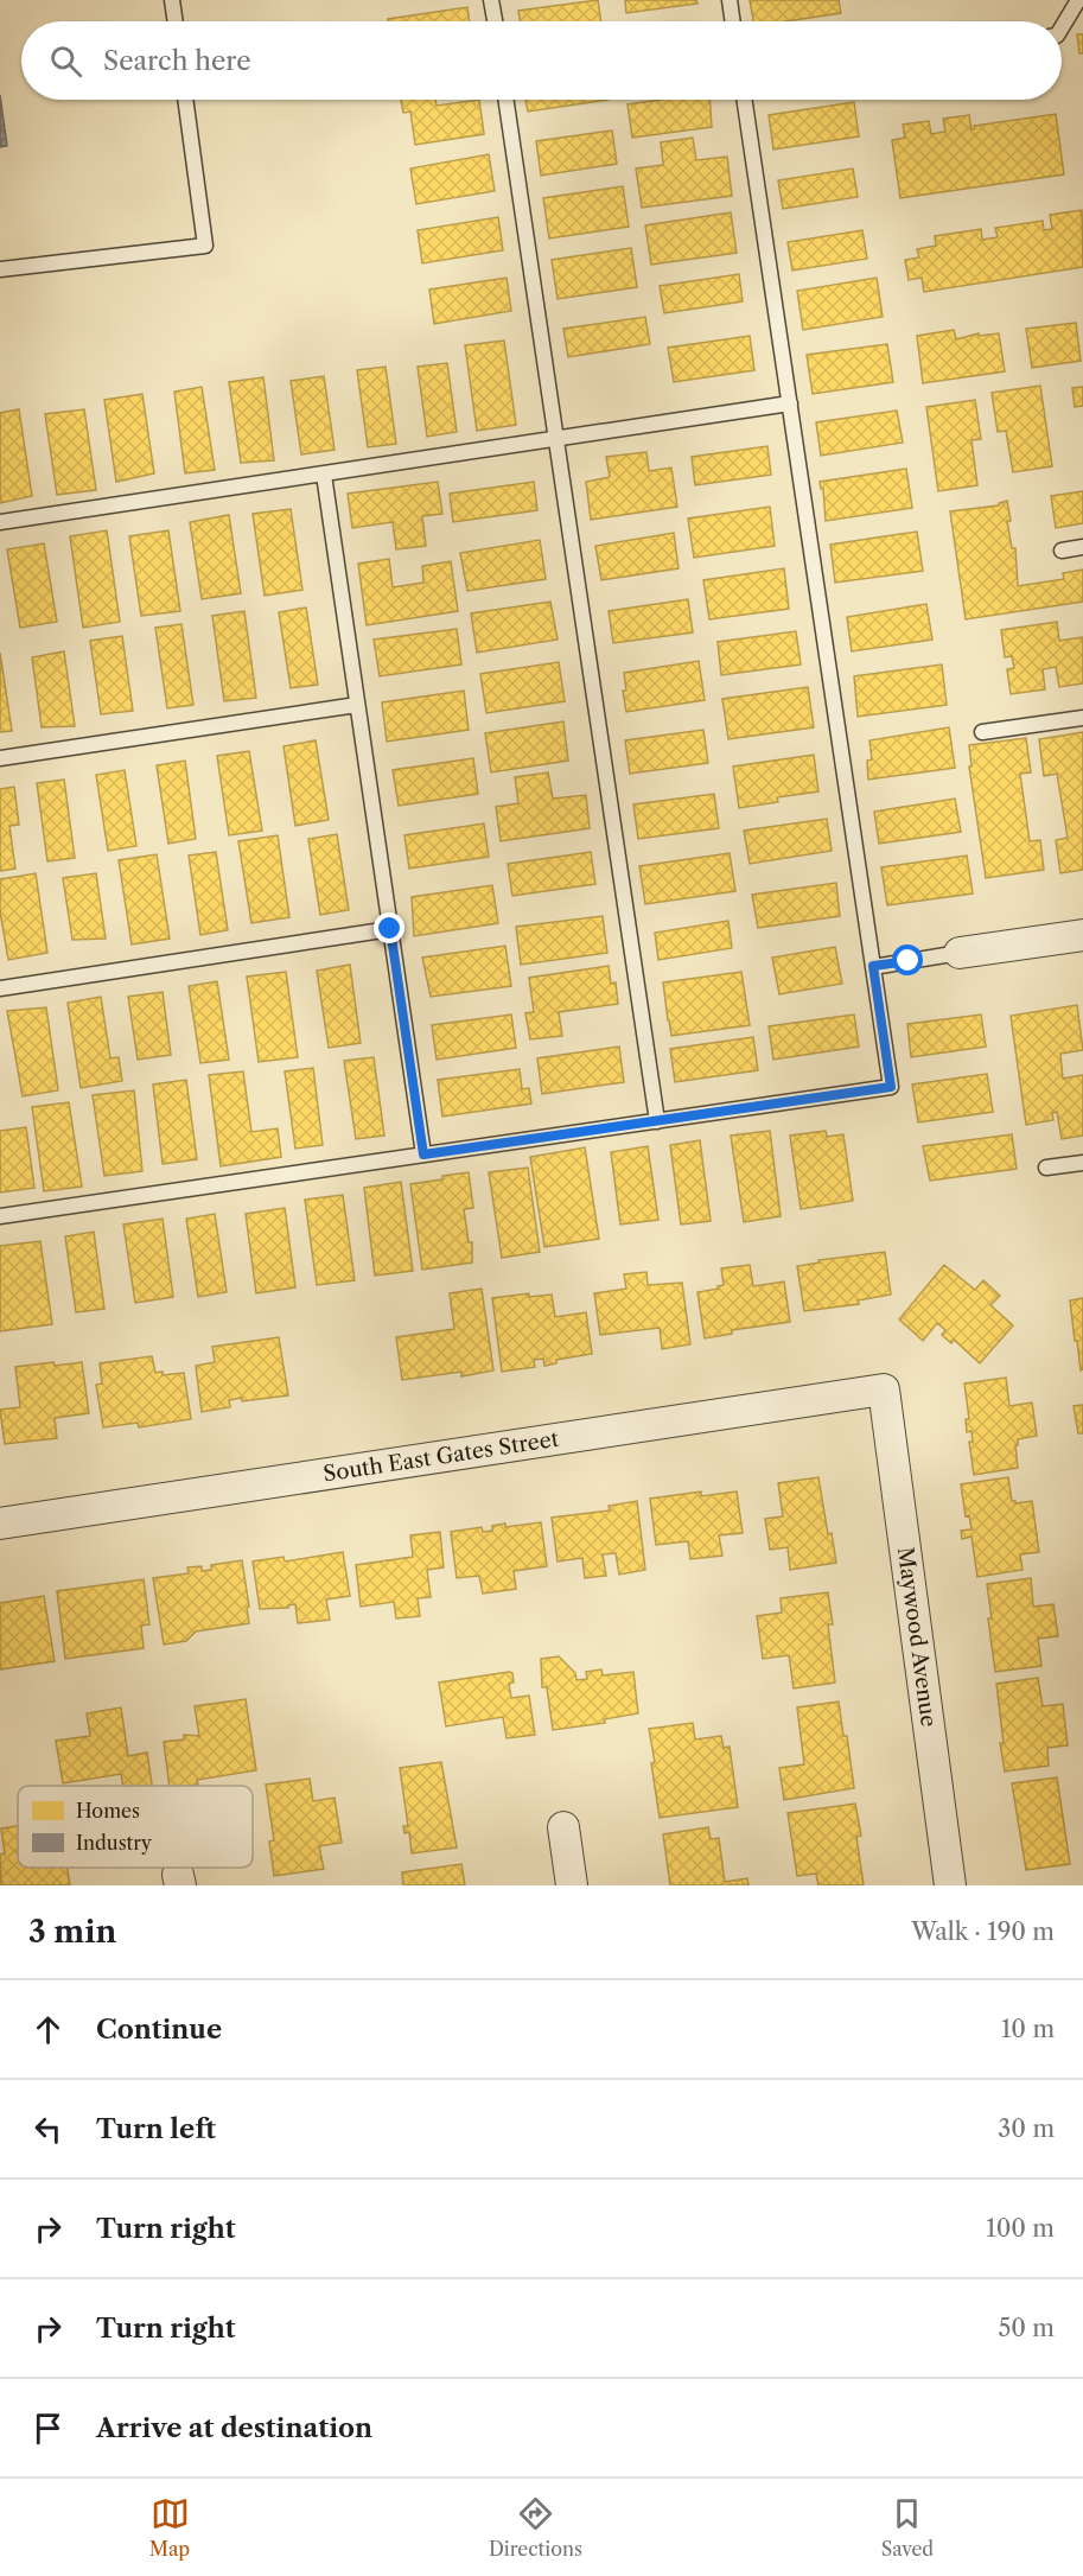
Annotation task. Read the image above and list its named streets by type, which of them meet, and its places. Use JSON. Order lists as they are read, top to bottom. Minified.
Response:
{"streets":{"street":["South East Gates Street","Maywood Avenue"]},"crossings":[["South East Gates Street","Maywood Avenue"]],"legend":["Homes","Industry"],"page":{"search":"Search here","heading":["3 min","Walk · 190 m"],"list":[["Continue","10 m"],["Turn left","30 m"],["Turn right","100 m"],["Turn right","50 m"],"Arrive at destination"],"nav":["Map","Directions","Saved"]}}
